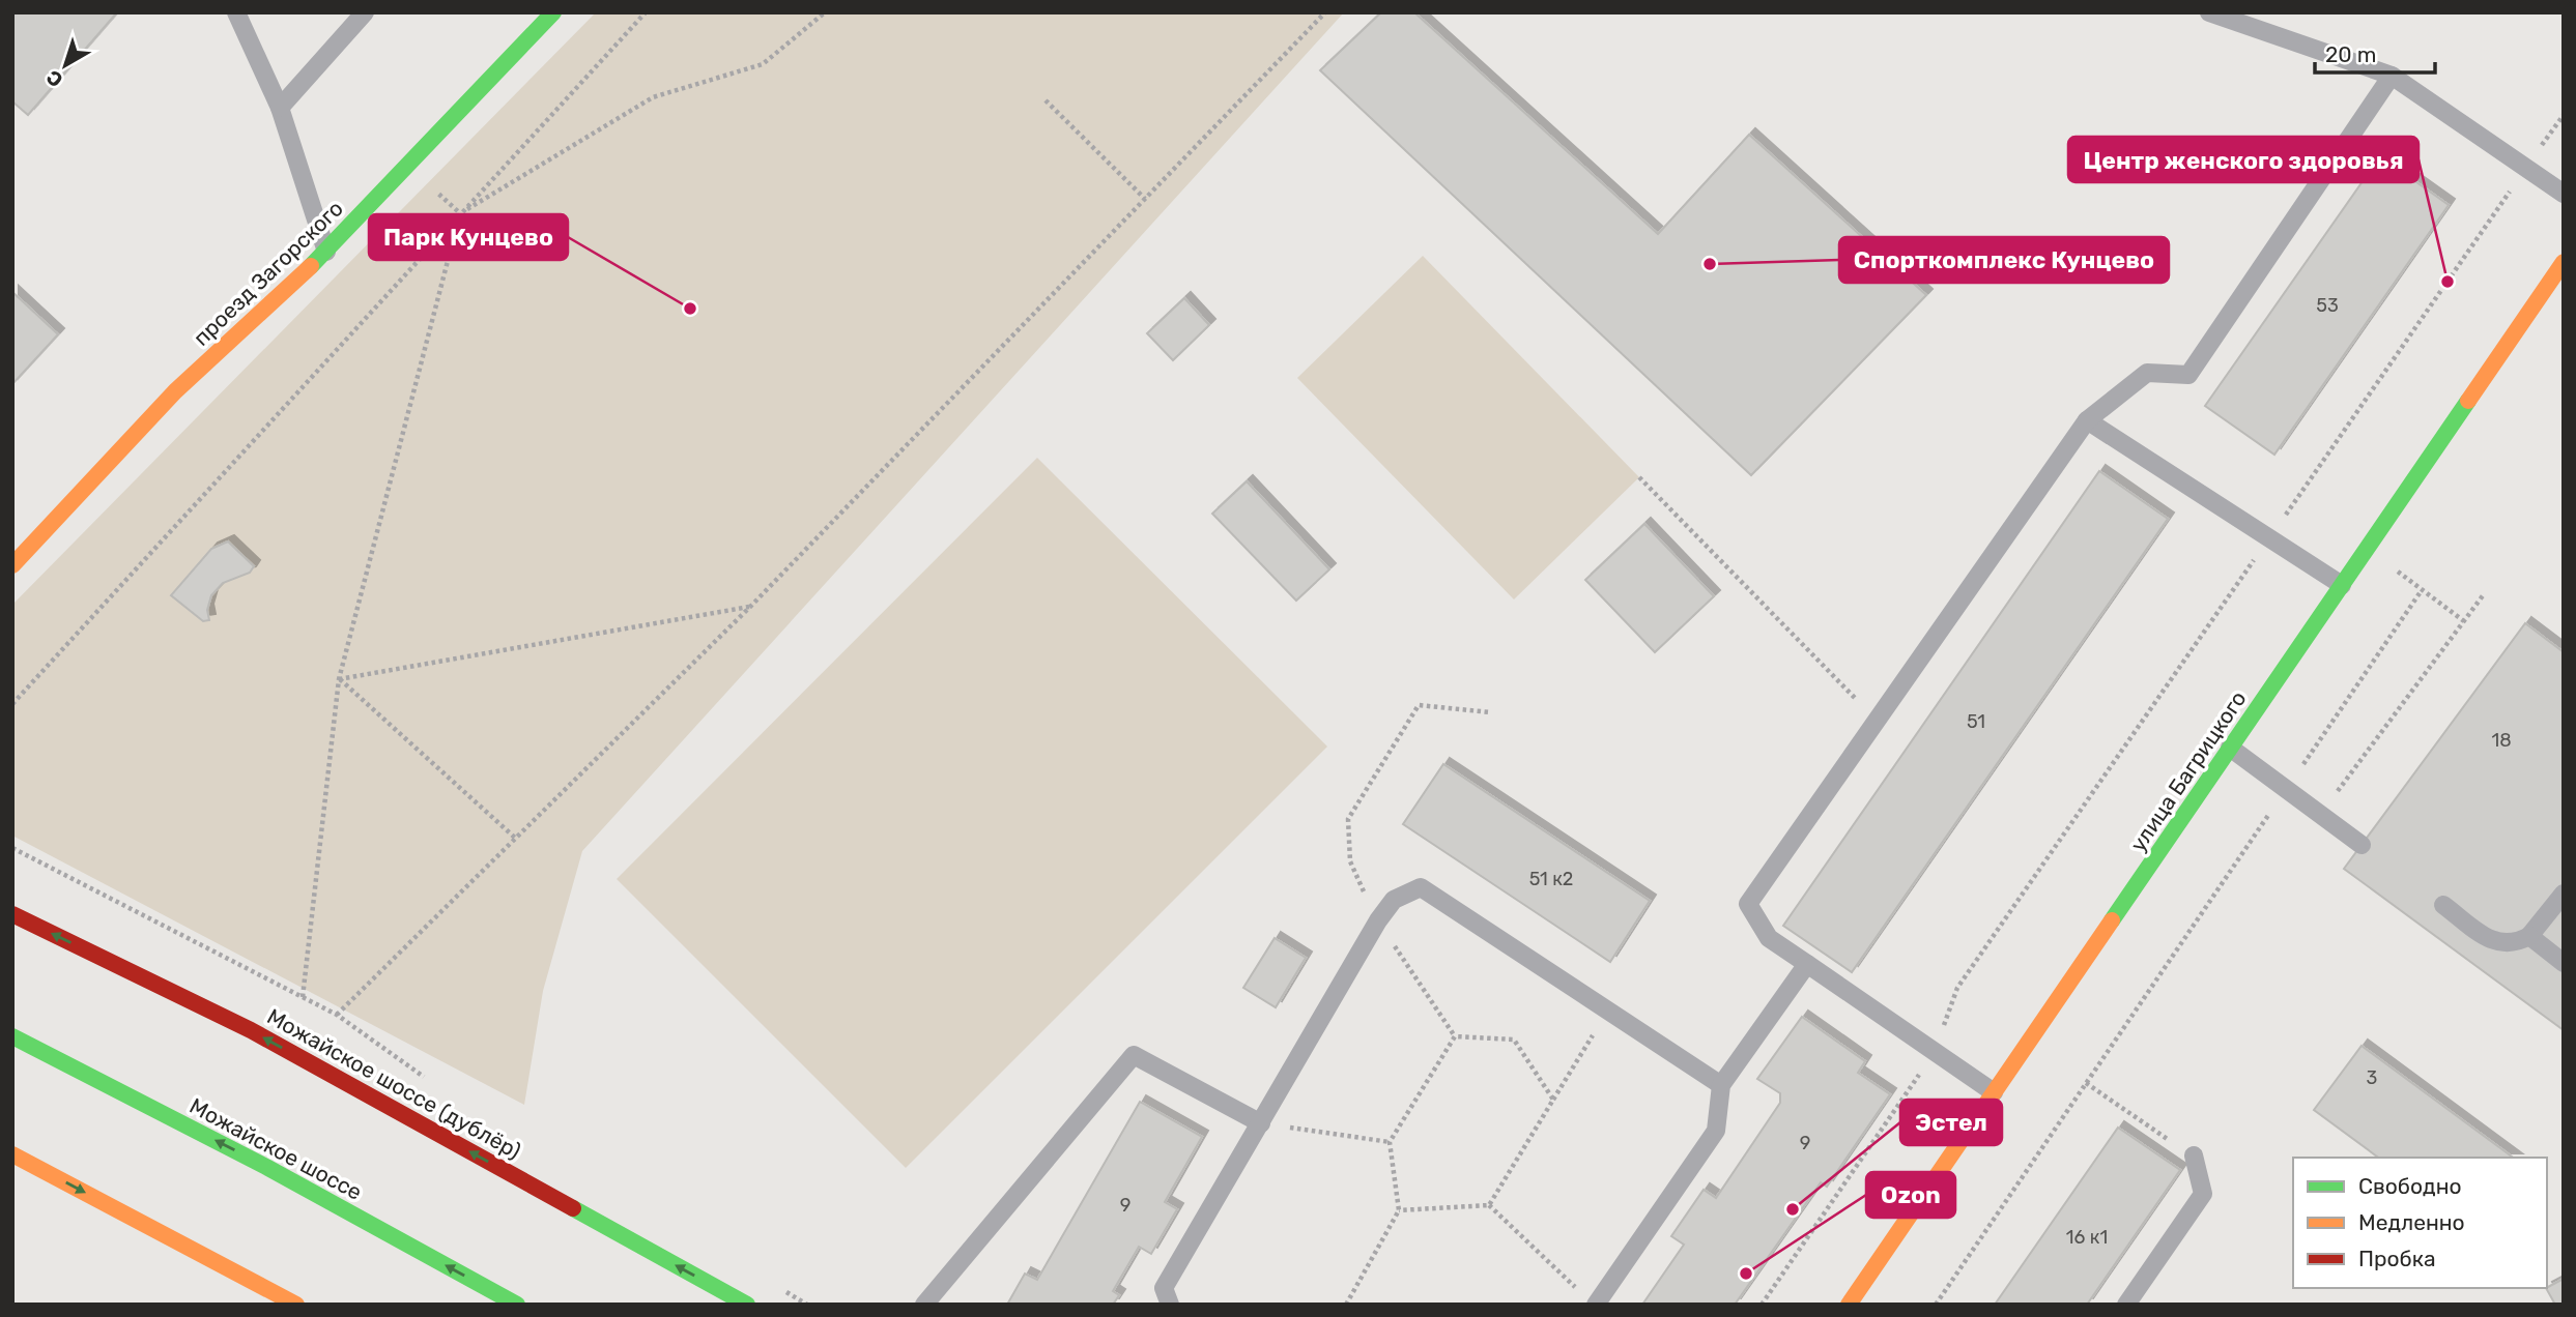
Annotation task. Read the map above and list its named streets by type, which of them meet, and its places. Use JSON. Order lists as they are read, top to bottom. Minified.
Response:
{"streets":{"street":["проезд Загорского","улица Багрицкого","Можайское шоссе (дублёр)","Можайское шоссе"]},"one_way":["Можайское шоссе (дублёр)"],"places":["Спорткомплекс Кунцево","Центр женского здоровья","Парк Кунцево","Эстел","Ozon"],"house_numbers":["53","51","18","51 к2","3","9","9","16 к1"],"legend":["Свободно","Медленно","Пробка"],"scale_bar":"20 m","north":"bottom left"}
